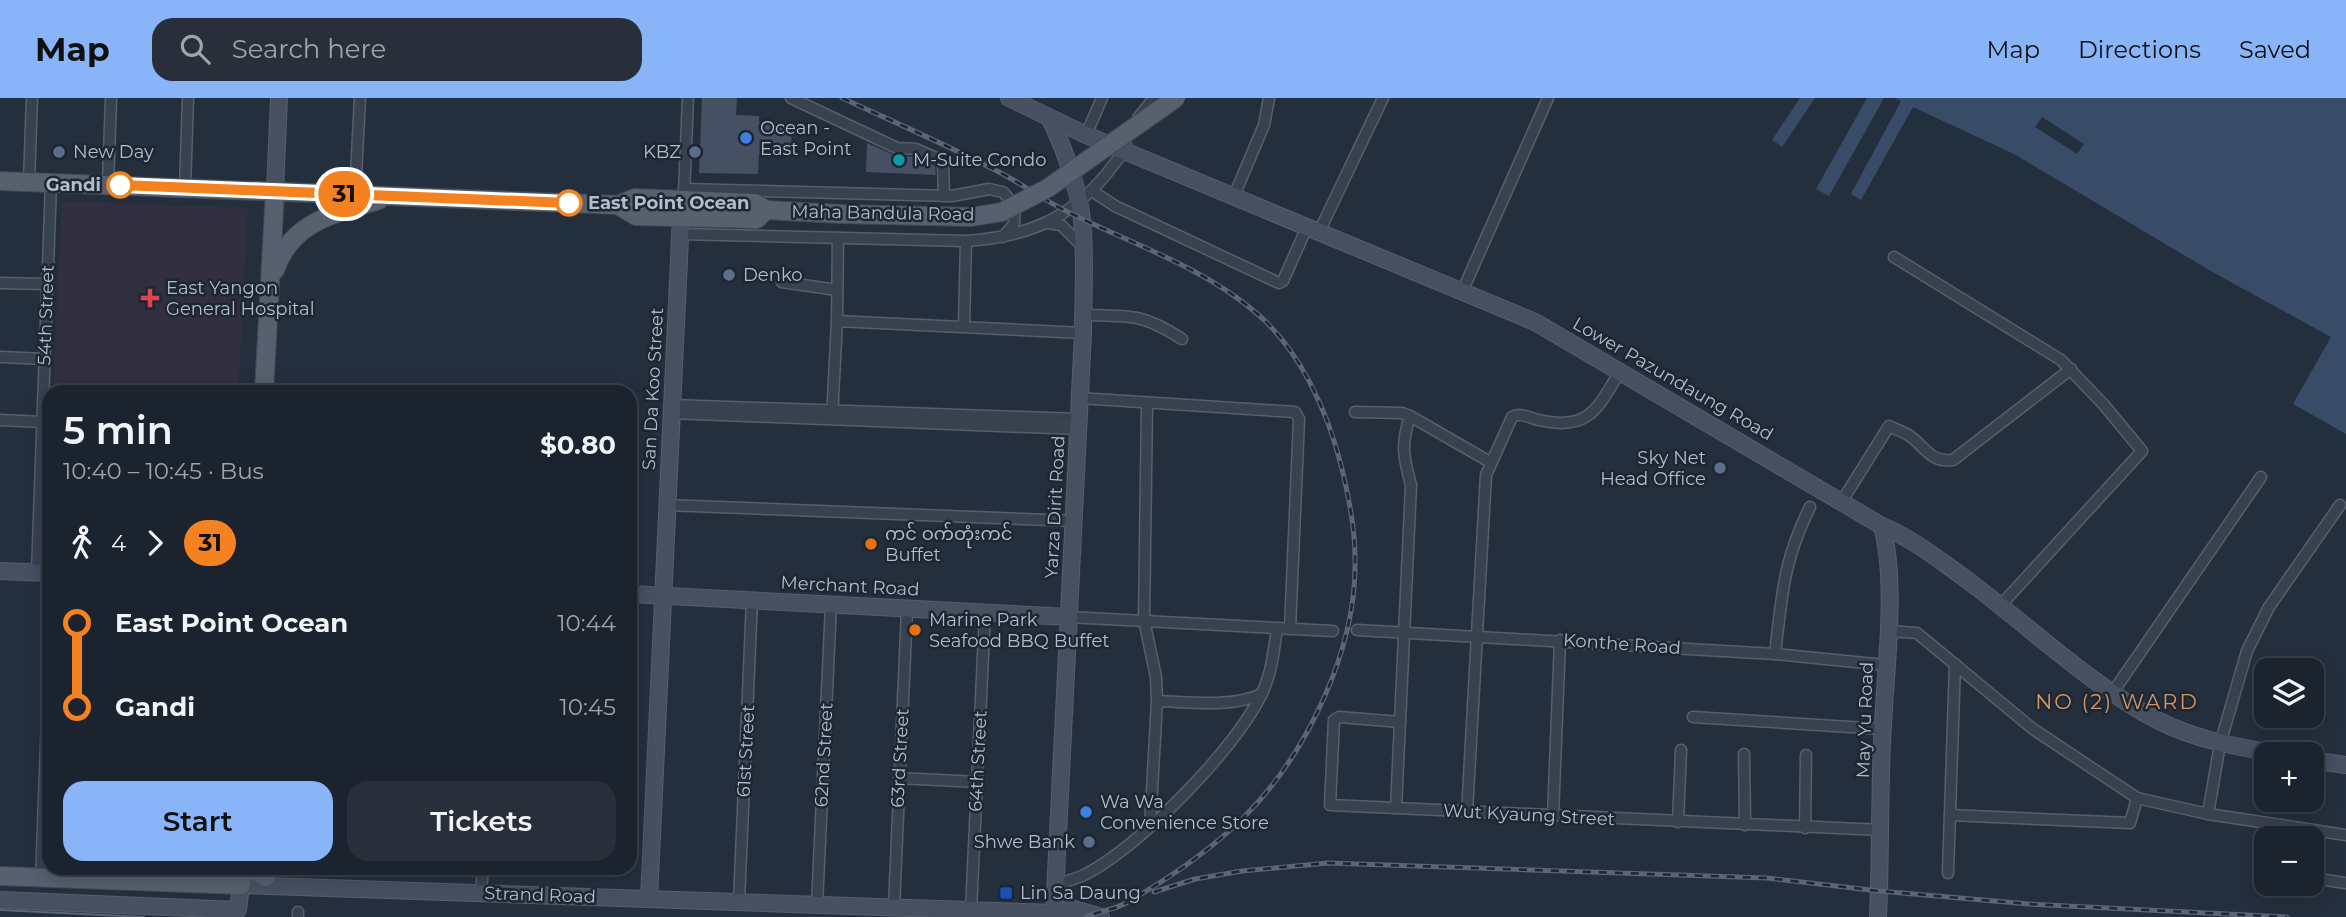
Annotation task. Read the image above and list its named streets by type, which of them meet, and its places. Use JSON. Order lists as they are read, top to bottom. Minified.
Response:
{"streets":{"main road":["Maha Bandula Road","Lower Pazundaung Road","San Da Koo Street","Yarza Dirit Road","Merchant Road","May Yu Road","Strand Road"],"street":["54th Street","Konthe Road","61st Street","62nd Street","63rd Street","64th Street","Wut Kyaung Street"]},"crossings":[["Maha Bandula Road","54th Street"],["Maha Bandula Road","San Da Koo Street"],["Lower Pazundaung Road","Yarza Dirit Road"],["Lower Pazundaung Road","May Yu Road"],["San Da Koo Street","Merchant Road"],["San Da Koo Street","Strand Road"],["Yarza Dirit Road","Merchant Road"],["Yarza Dirit Road","Strand Road"],["Merchant Road","61st Street"],["Merchant Road","62nd Street"],["Merchant Road","63rd Street"],["Merchant Road","64th Street"],["Konthe Road","May Yu Road"],["May Yu Road","Wut Kyaung Street"],["61st Street","Strand Road"],["62nd Street","Strand Road"],["63rd Street","Strand Road"],["64th Street","Strand Road"]],"districts":["NO (2) WARD"],"places":{"other":["Ocean - East Point","New Day","KBZ","M-Suite Condo","Gandi","East Point Ocean","Denko","Sky Net Head Office","ကင် ဝက်တုံးကင် Buffet","Marine Park Seafood BBQ Buffet","Wa Wa Convenience Store","Shwe Bank"],"health":["East Yangon General Hospital"],"transit":["Lin Sa Daung"]},"lines":["bus line 31"],"page":{"header":"Map","search":"Search here","nav":["Map","Directions","Saved"],"on_map":"31","heading":["5 min","10:40 – 10:45 · Bus","$0.80"],"legs":["4","31"],"list":[{"name":"East Point Ocean","value":"10:44"},{"name":"Gandi","value":"10:45"}],"map_buttons":["+","−"],"buttons":["Start","Tickets"]}}
